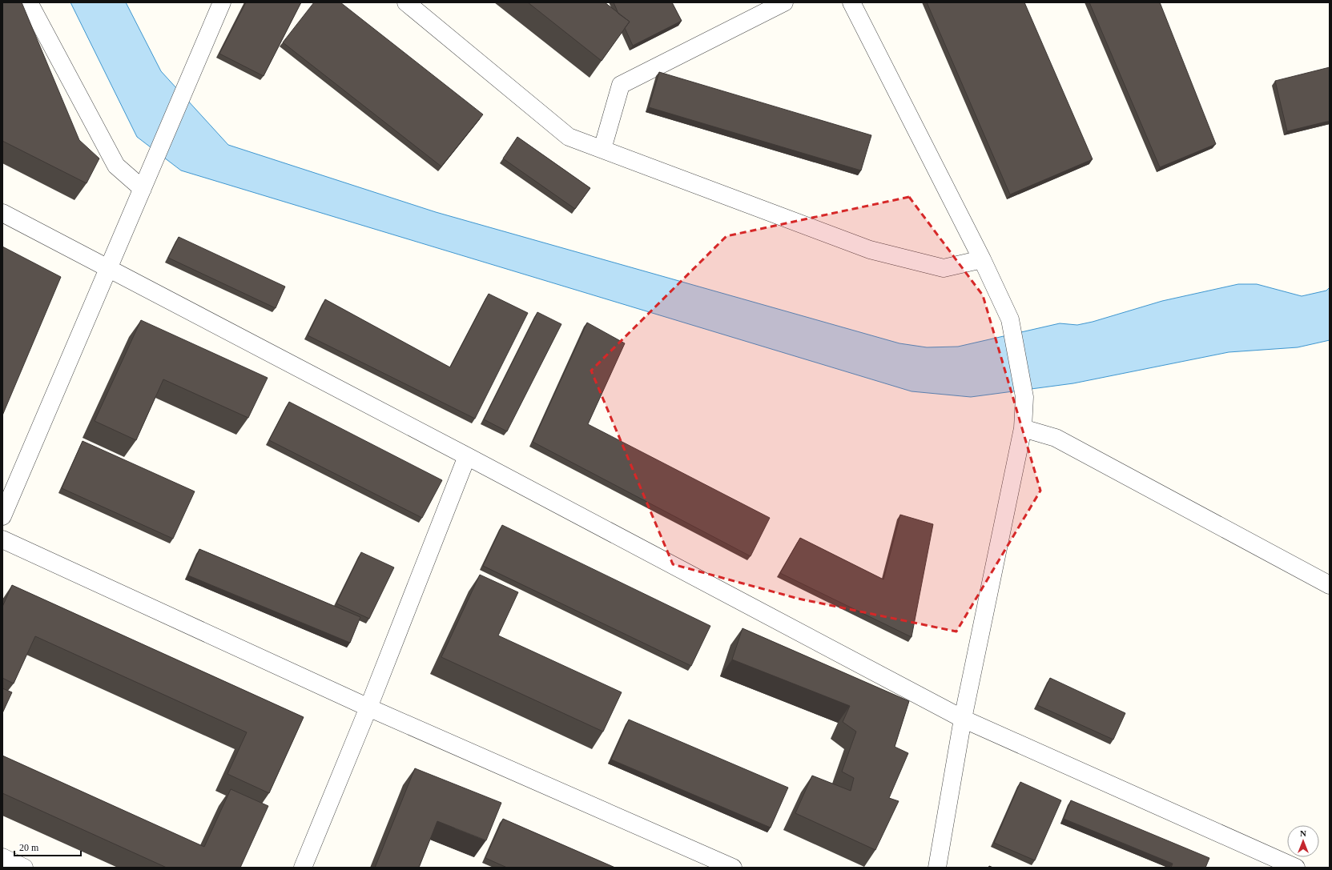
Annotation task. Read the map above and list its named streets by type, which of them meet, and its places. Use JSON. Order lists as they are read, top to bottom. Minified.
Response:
{"scale_bar":"20 m","north":"top"}
